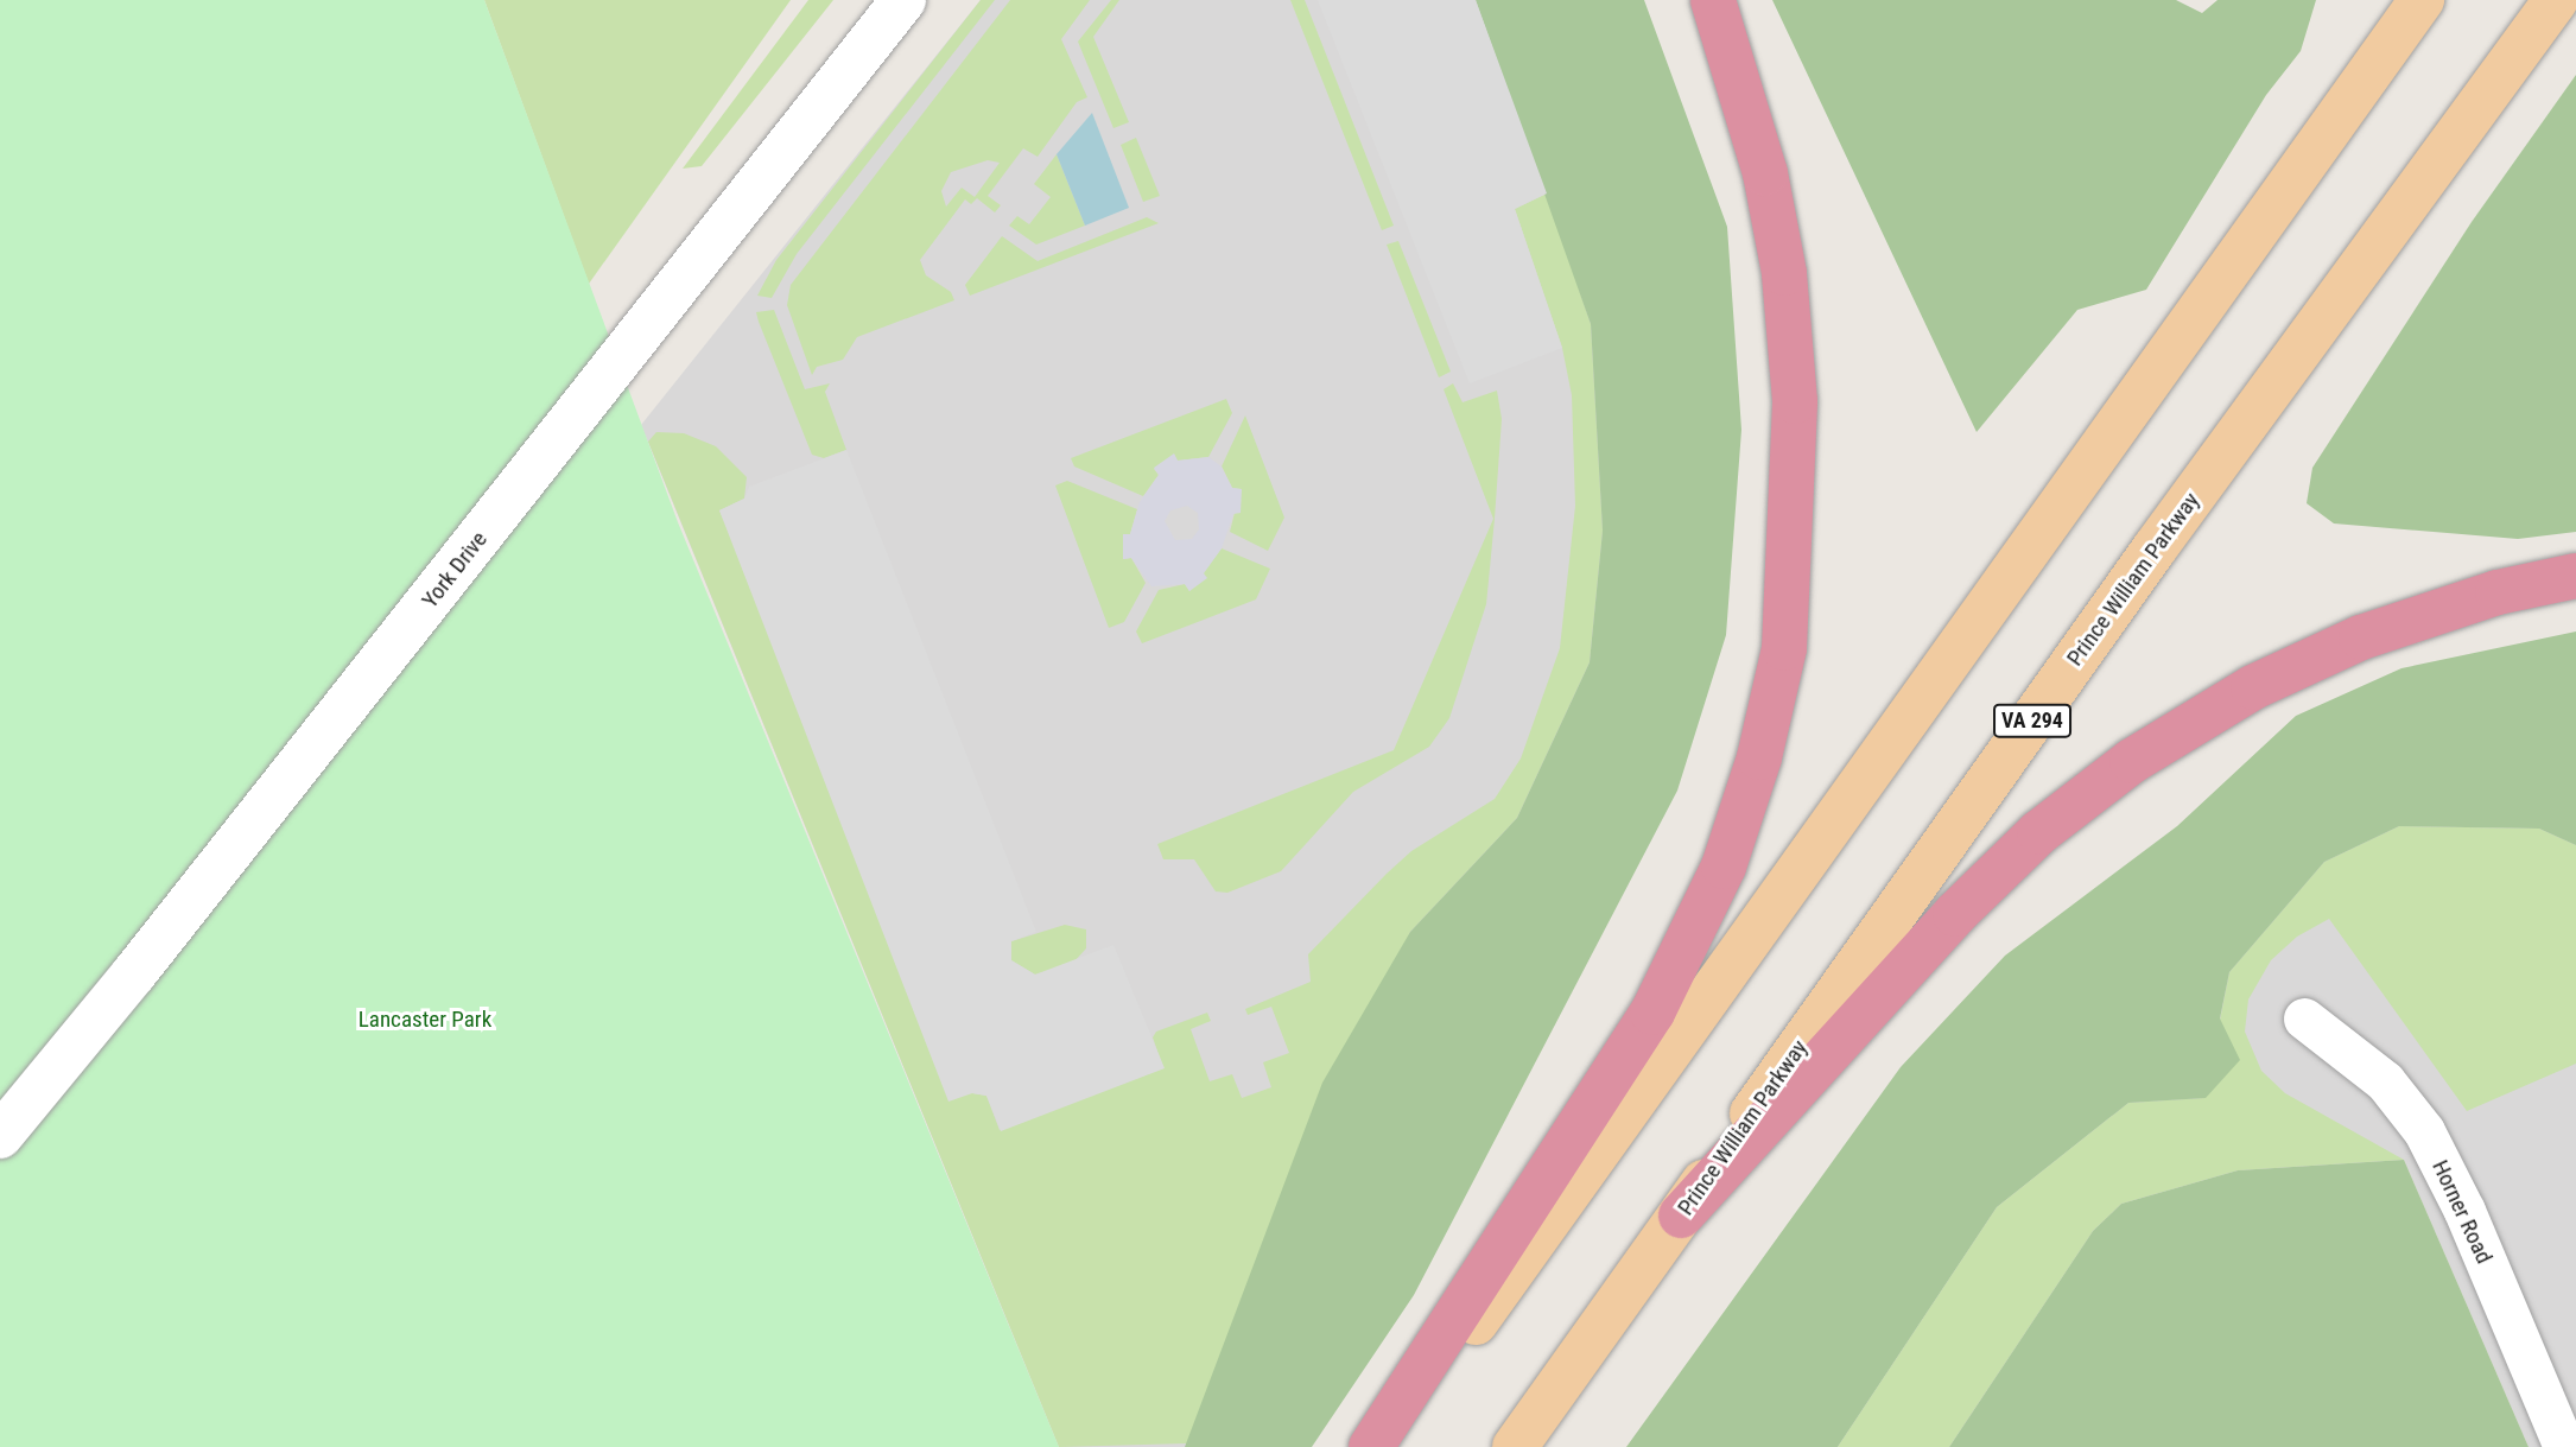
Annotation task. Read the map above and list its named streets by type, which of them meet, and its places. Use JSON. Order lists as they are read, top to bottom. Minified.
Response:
{"streets":{"main road":["Prince William Parkway","VA 294"],"street":["York Drive","Horner Road"]},"parks":["Lancaster Park"]}
